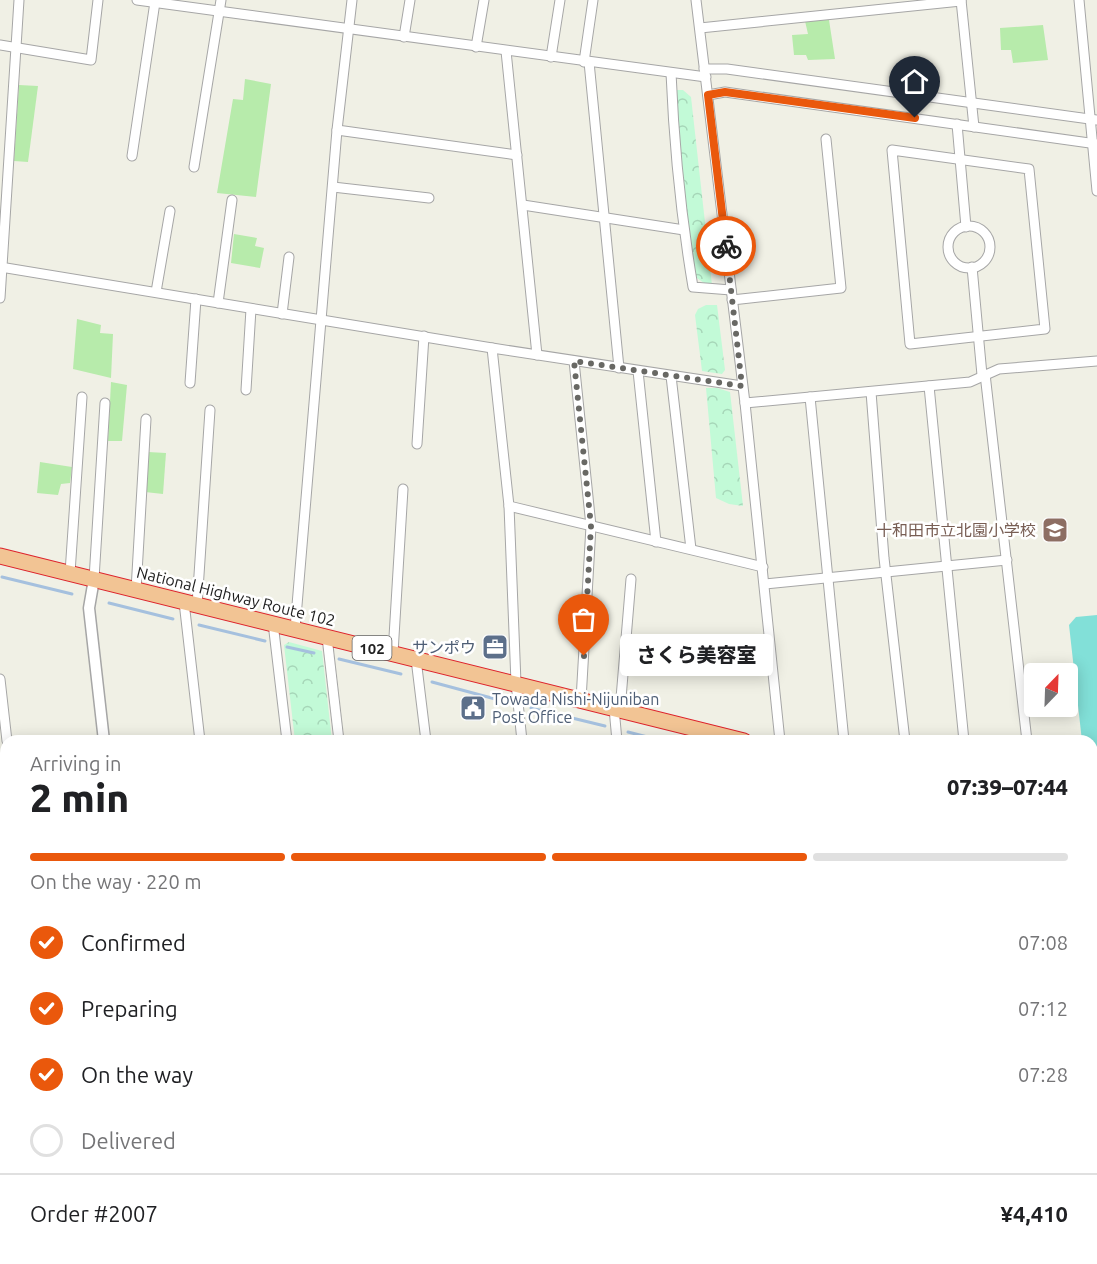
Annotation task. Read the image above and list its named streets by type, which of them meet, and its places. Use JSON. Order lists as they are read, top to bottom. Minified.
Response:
{"streets":{"highway":["National Highway Route 102","102"]},"places":{"school or university":["十和田市立北園小学校"],"office":["サンポウ"],"other":["さくら美容室"],"public building":["Towada Nishi-Nijuniban Post Office"]},"north":"top right","page":{"bubble":"さくら美容室","heading":["2 min","Arriving in","07:39–07:44"],"panel":["Order #2007","¥4,410"],"bar":"On the way · 220 m","list":[["Confirmed","07:08"],["Preparing","07:12"],["On the way","07:28"],"Delivered"]}}
